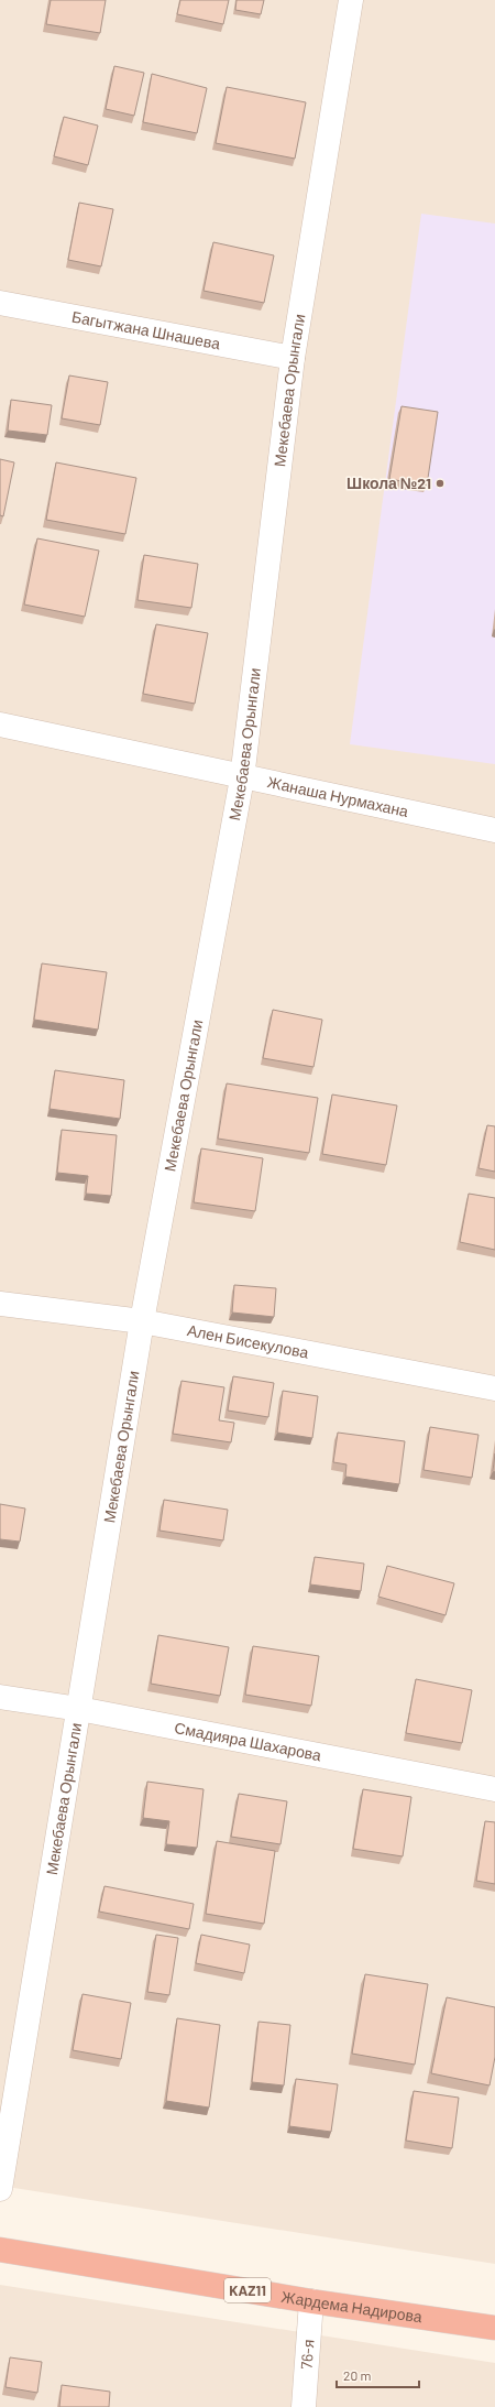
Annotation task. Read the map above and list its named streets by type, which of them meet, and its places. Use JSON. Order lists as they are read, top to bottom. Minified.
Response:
{"streets":{"highway":["KAZ11","Жардема Надирова"],"street":["Багытжана Шнашева","Мекебаева Орынгали","Жанаша Нурмахана","Ален Бисекулова","Смадияра Шахарова","76-я"]},"crossings":[["Багытжана Шнашева","Мекебаева Орынгали"],["Мекебаева Орынгали","Жанаша Нурмахана"],["Мекебаева Орынгали","Ален Бисекулова"],["Мекебаева Орынгали","Смадияра Шахарова"],["Жардема Надирова","76-я"]],"places":["Школа №21"],"scale_bar":"20 m"}
